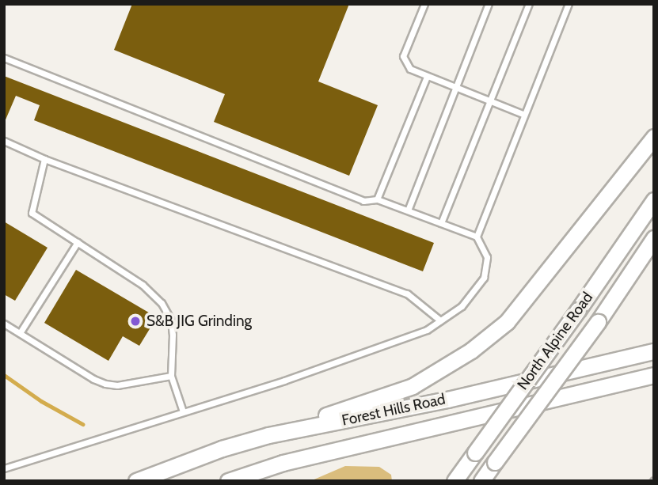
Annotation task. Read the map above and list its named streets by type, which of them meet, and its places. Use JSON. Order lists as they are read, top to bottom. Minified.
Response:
{"streets":{"main road":["North Alpine Road","Forest Hills Road"]},"places":["S&B JIG Grinding"]}
